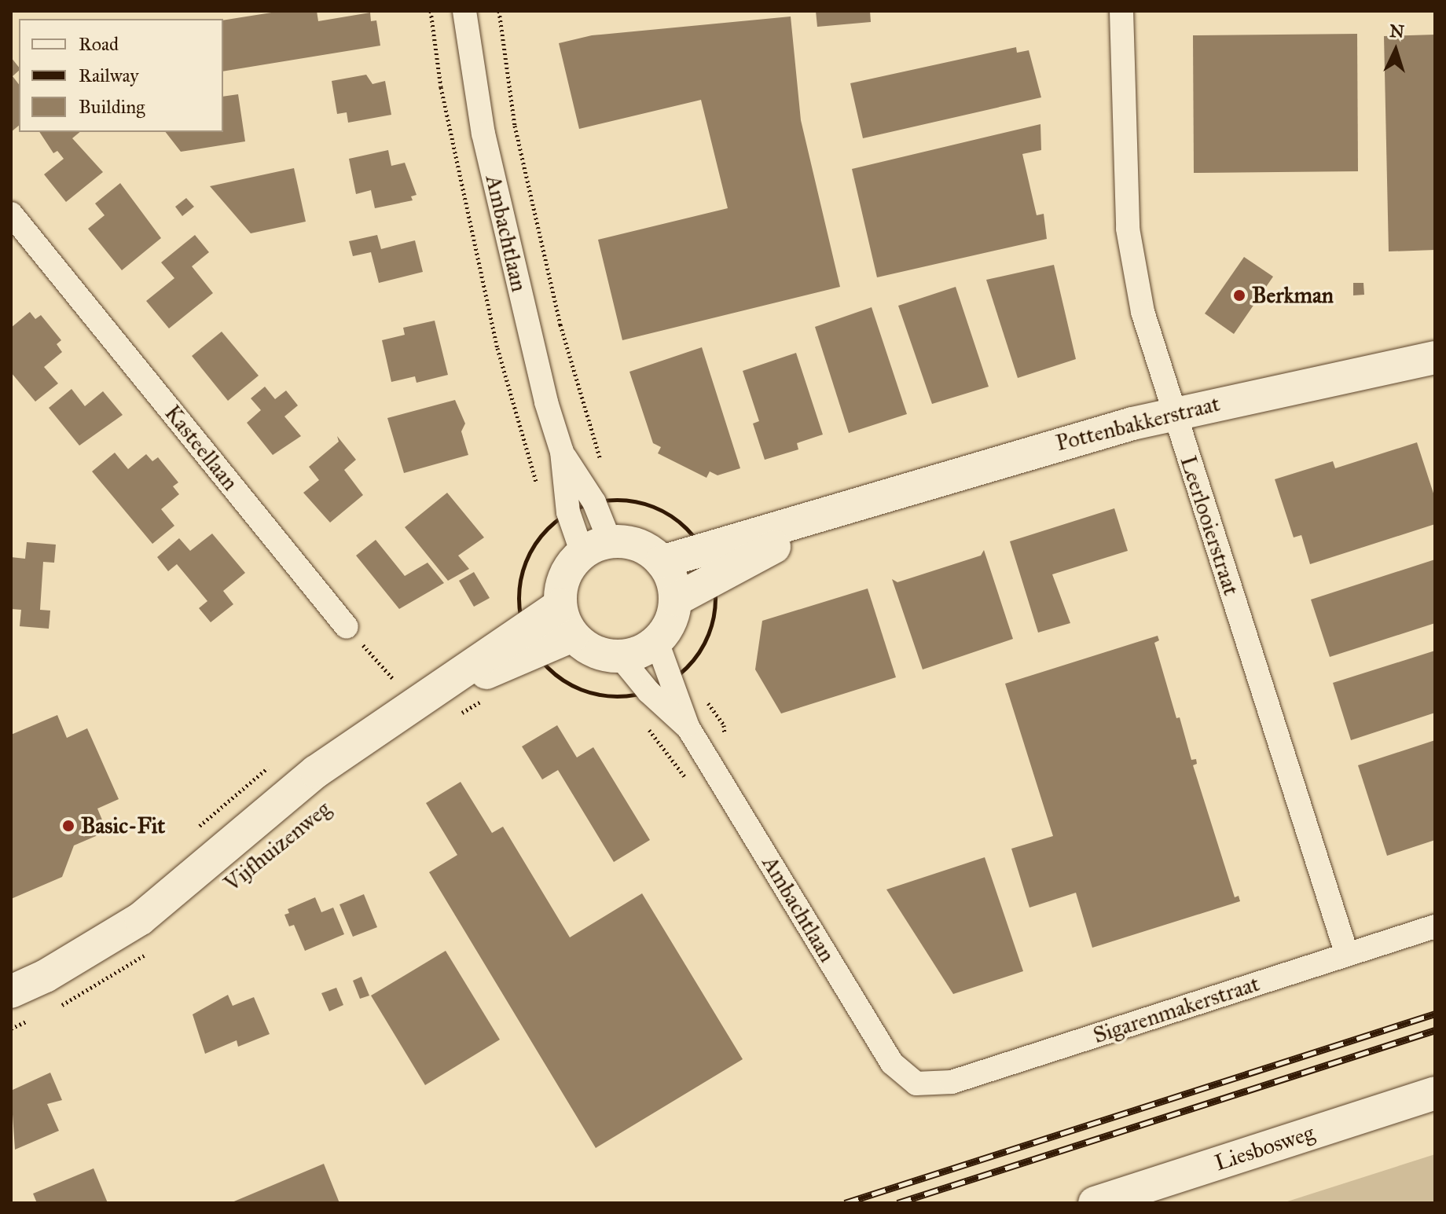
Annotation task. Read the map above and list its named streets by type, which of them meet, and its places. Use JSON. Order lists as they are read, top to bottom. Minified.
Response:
{"streets":{"street":["Ambachtlaan","Pottenbakkerstraat","Kasteellaan","Leerlooierstraat","Vijfhuizenweg","Sigarenmakerstraat","Liesbosweg"]},"crossings":[["Ambachtlaan","Pottenbakkerstraat"],["Ambachtlaan","Vijfhuizenweg"],["Ambachtlaan","Sigarenmakerstraat"],["Pottenbakkerstraat","Leerlooierstraat"],["Pottenbakkerstraat","Vijfhuizenweg"],["Leerlooierstraat","Sigarenmakerstraat"]],"places":["Berkman","Basic-Fit"],"legend":["Road","Railway","Building"],"north":"top"}
